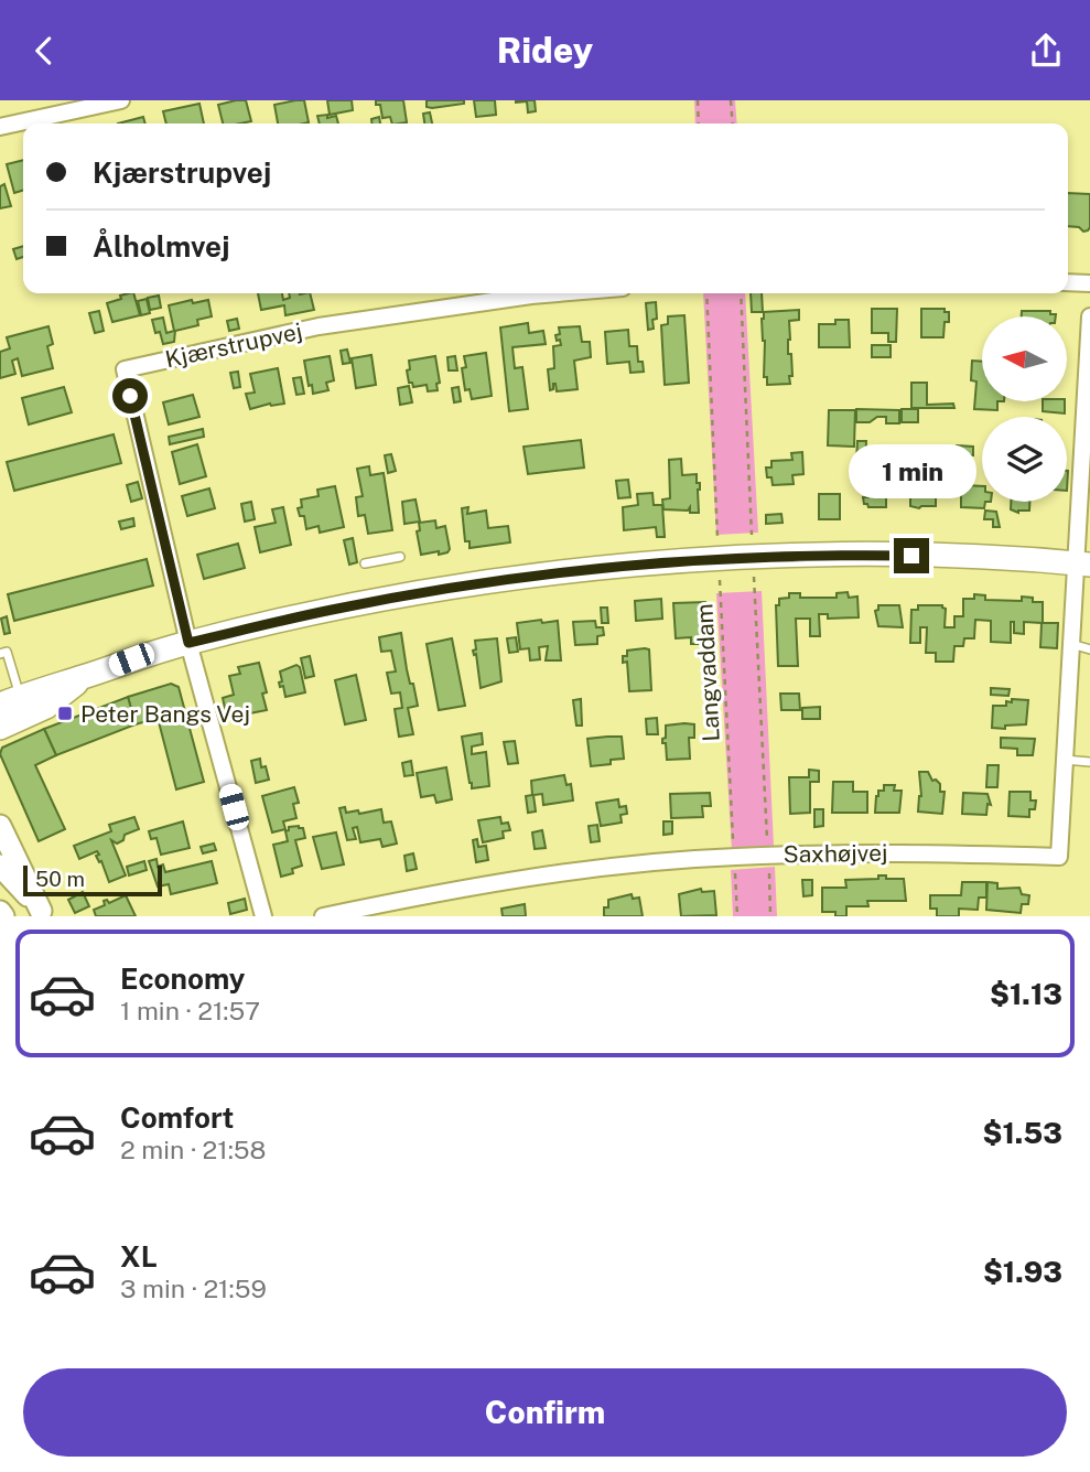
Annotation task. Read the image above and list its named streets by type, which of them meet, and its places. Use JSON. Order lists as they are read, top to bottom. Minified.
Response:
{"streets":{"street":["Kjærstrupvej","Saxhøjvej"],"path":["Langvaddam"]},"crossings":[["Langvaddam","Saxhøjvej"]],"places":{"transit":["Peter Bangs Vej"]},"scale_bar":"50 m","north":"left","page":{"header":"Ridey","banner":["Kjærstrupvej","Ålholmvej"],"bubble":"1 min","scale":"50 m","list":[{"name":"Economy","note":"1 min · 21:57","value":"$1.13"},{"name":"Comfort","note":"2 min · 21:58","value":"$1.53"},{"name":"XL","note":"3 min · 21:59","value":"$1.93"}],"buttons":"Confirm"}}
